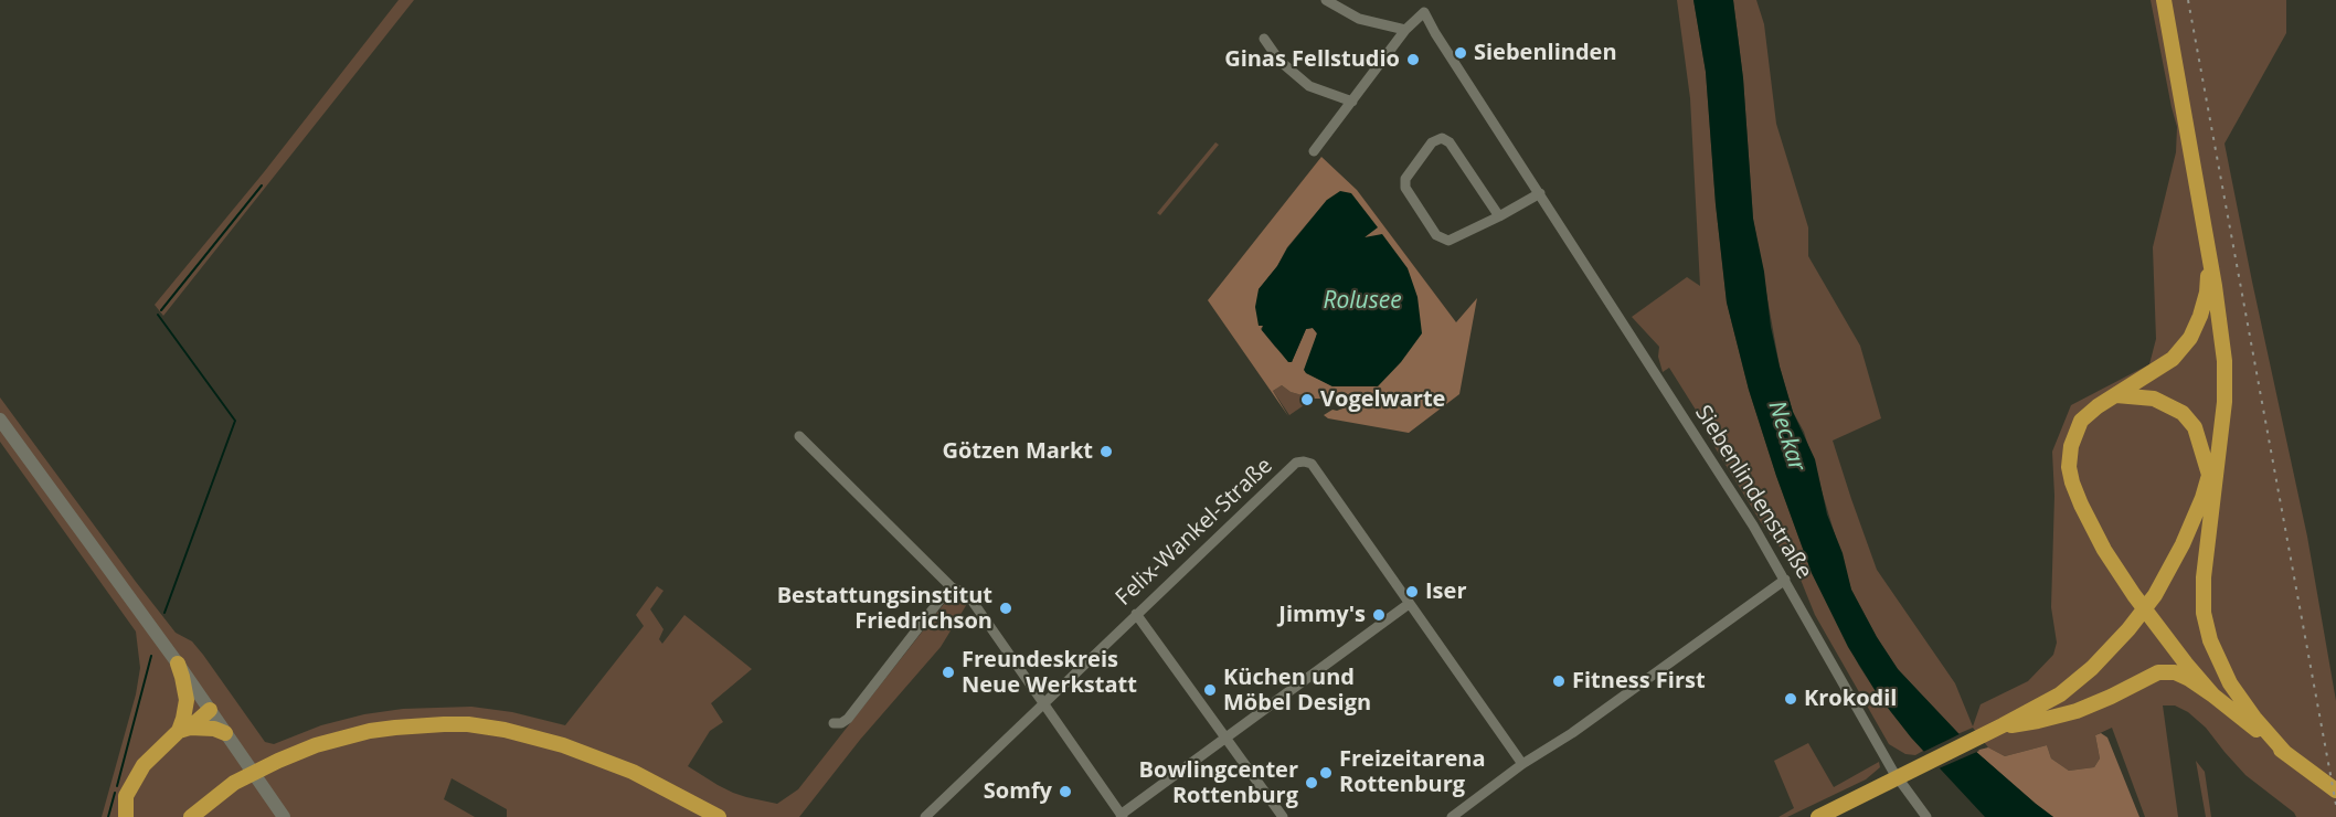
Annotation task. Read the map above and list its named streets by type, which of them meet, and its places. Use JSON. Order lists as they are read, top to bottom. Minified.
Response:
{"streets":{"street":["Siebenlindenstraße","Felix-Wankel-Straße"]},"water":["Rolusee","Neckar"],"places":["Siebenlinden","Ginas Fellstudio","Vogelwarte","Götzen Markt","Iser","Bestattungsinstitut Friedrichson","Jimmy's","Freundeskreis Neue Werkstatt","Fitness First","Küchen und Möbel Design","Krokodil","Freizeitarena Rottenburg","Bowlingcenter Rottenburg","Somfy"]}
